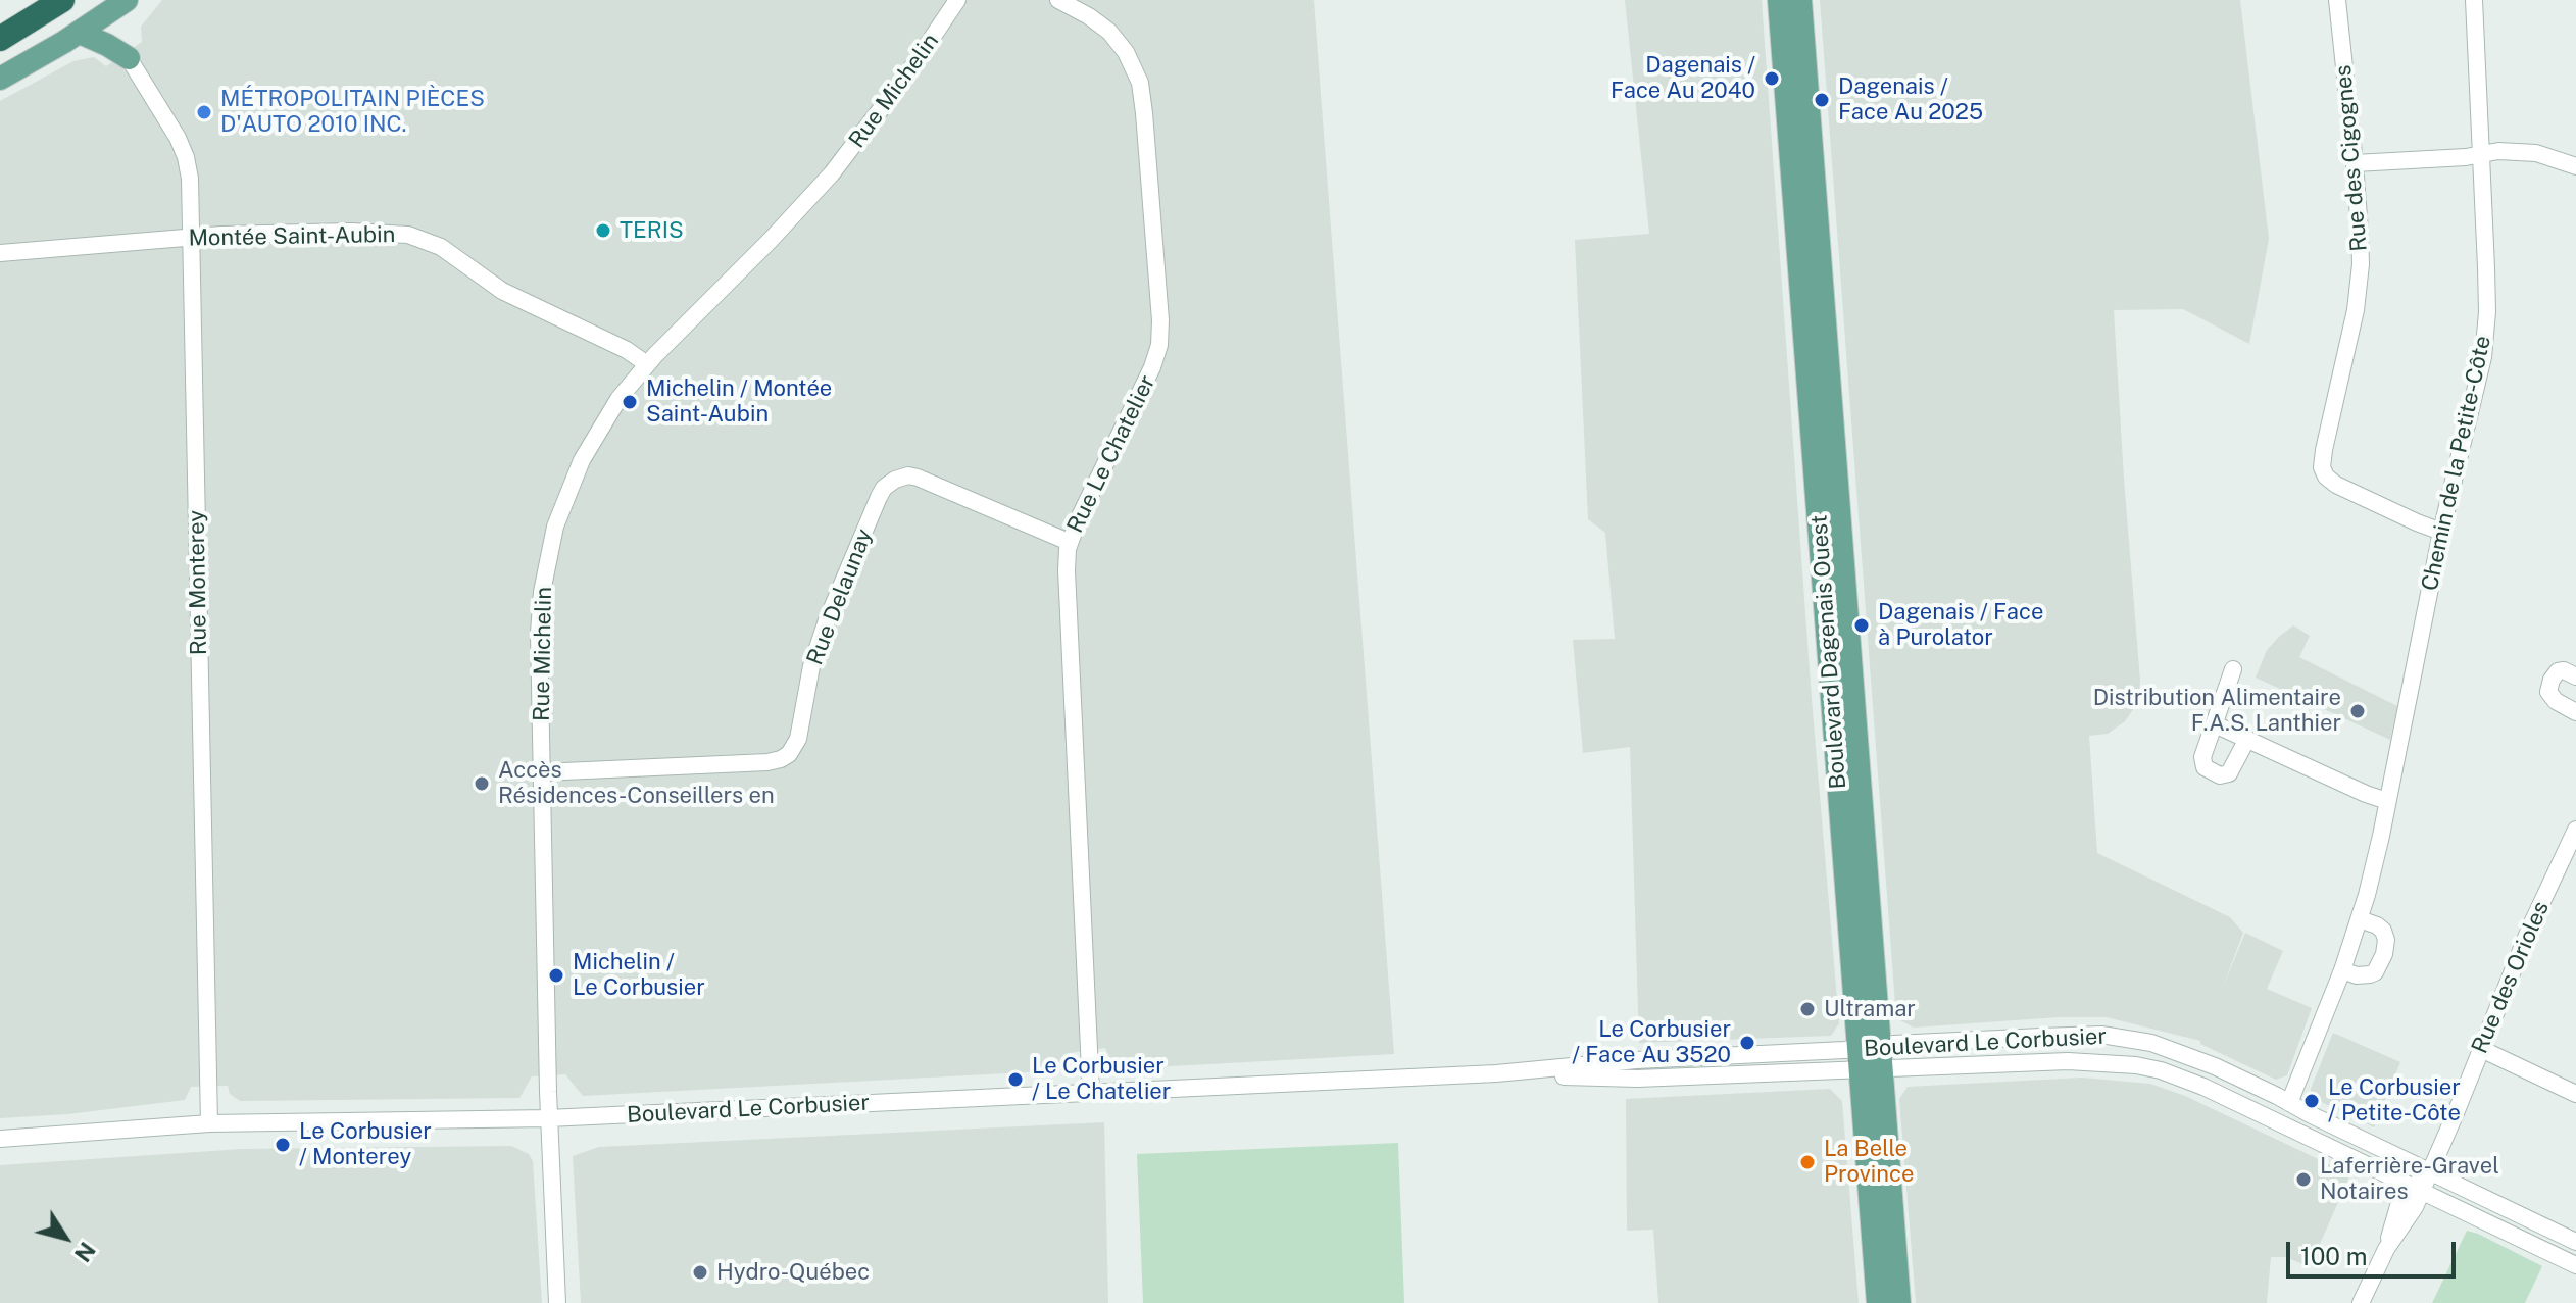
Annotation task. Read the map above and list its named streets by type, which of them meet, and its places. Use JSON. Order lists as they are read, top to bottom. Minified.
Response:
{"streets":{"main road":["Boulevard Dagenais Ouest"],"street":["Rue Michelin","Rue des Cigognes","Montée Saint-Aubin","Rue Le Chatelier","Chemin de la Petite-Côte","Rue Monterey","Rue Delaunay","Rue des Orioles","Boulevard Le Corbusier"]},"crossings":[["Rue Michelin","Montée Saint-Aubin"],["Rue Michelin","Rue Delaunay"],["Rue Michelin","Boulevard Le Corbusier"],["Rue des Cigognes","Chemin de la Petite-Côte"],["Montée Saint-Aubin","Rue Monterey"],["Rue Le Chatelier","Rue Delaunay"],["Rue Le Chatelier","Boulevard Le Corbusier"],["Chemin de la Petite-Côte","Boulevard Le Corbusier"],["Rue Monterey","Boulevard Le Corbusier"],["Boulevard Dagenais Ouest","Boulevard Le Corbusier"],["Rue des Orioles","Boulevard Le Corbusier"]],"places":["Dagenais / Face Au 2040","Dagenais / Face Au 2025","MÉTROPOLITAIN PIÈCES D'AUTO 2010 INC.","TERIS","Michelin / Montée Saint-Aubin","Dagenais / Face à Purolator","Distribution Alimentaire F.A.S. Lanthier","Accès Résidences-Conseillers en","Michelin / Le Corbusier","Ultramar","Le Corbusier / Face Au 3520","Le Corbusier / Le Chatelier","Le Corbusier / Petite-Côte","Le Corbusier / Monterey","La Belle Province","Laferrière-Gravel Notaires","Hydro-Québec"],"scale_bar":"100 m","north":"bottom right"}
